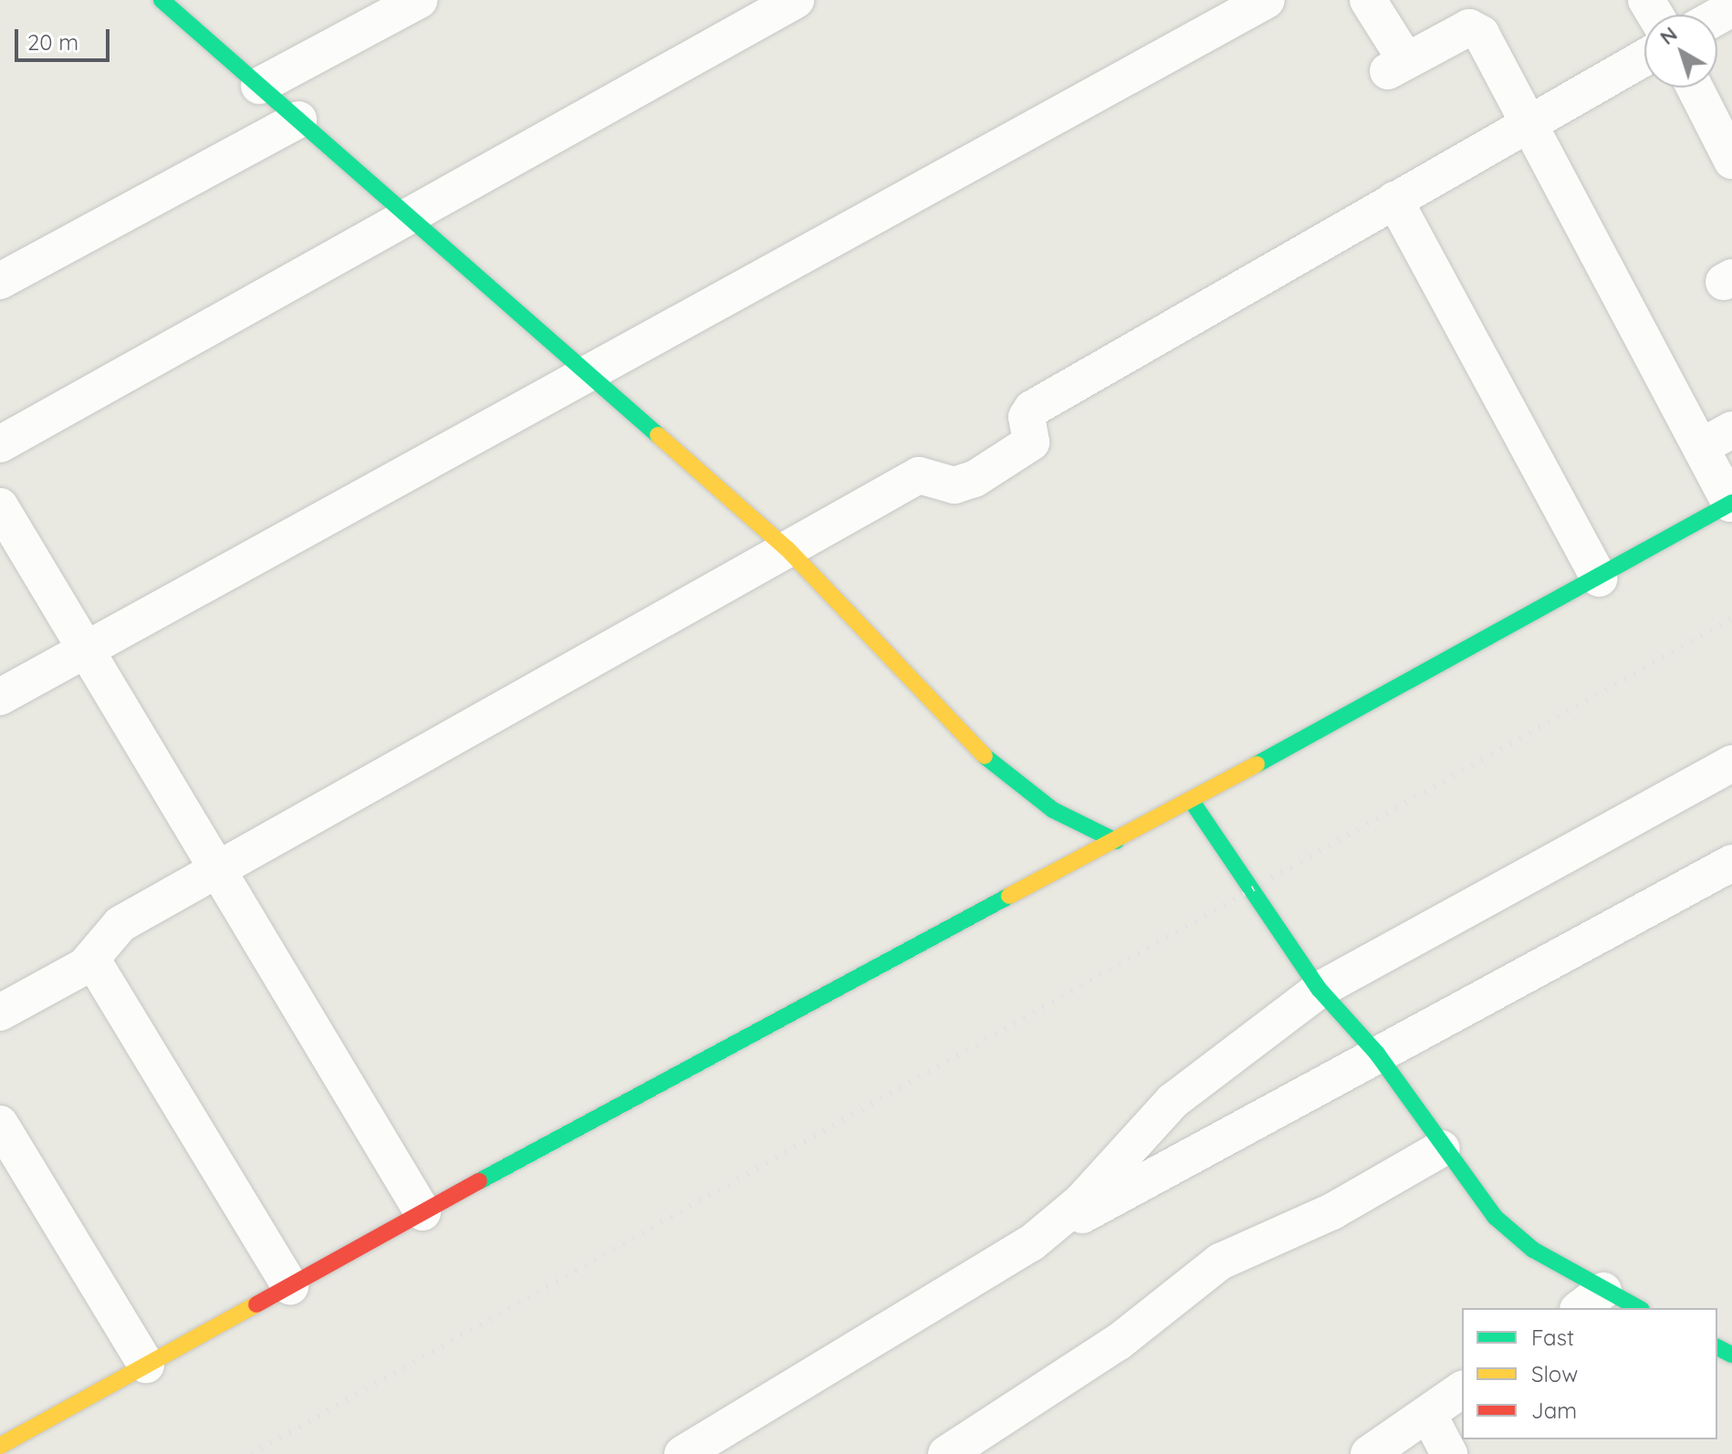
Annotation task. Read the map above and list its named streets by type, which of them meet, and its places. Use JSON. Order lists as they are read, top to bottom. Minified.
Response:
{"legend":["Fast","Slow","Jam"],"scale_bar":"20 m","north":"top left"}
